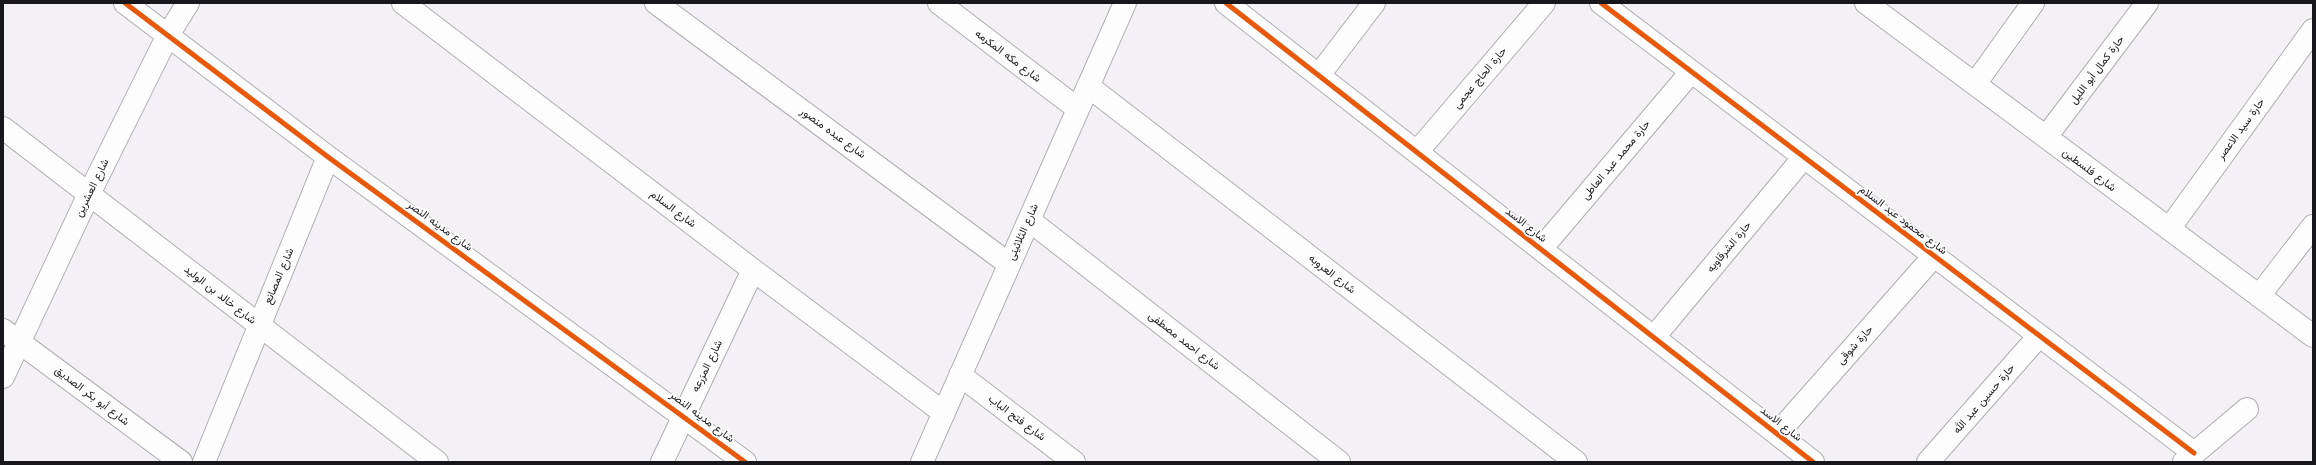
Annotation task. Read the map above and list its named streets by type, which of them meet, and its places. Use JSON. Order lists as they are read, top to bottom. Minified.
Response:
{"streets":{"street":["شارع مكه المكرمه","حارة كمال أبو الليل","حارة الحاج عجمى","حارة سيد الاعصر","شارع عبده منصور","حارة محمد عبد العاطى","شارع فلسطين","شارع العشرين","شارع السلام","شارع محمود عبد السلام","شارع الاسد","شارع مدينه النصر","شارع الثلاثينى","حارة الشرقاويه","شارع العروبه","شارع المصانع","شارع خالد بن الوليد","شارع احمد مصطفى","حارة شوقى","شارع المزرعه","شارع أبو بكر الصديق","حارة حسين عبد الله","شارع فتح الباب"]},"crossings":[["شارع مكه المكرمه","شارع الثلاثينى"],["حارة كمال أبو الليل","شارع فلسطين"],["حارة الحاج عجمى","شارع الاسد"],["حارة سيد الاعصر","شارع فلسطين"],["شارع عبده منصور","شارع الثلاثينى"],["حارة محمد عبد العاطى","شارع محمود عبد السلام"],["حارة محمد عبد العاطى","شارع الاسد"],["شارع العشرين","شارع مدينه النصر"],["شارع العشرين","شارع خالد بن الوليد"],["شارع العشرين","شارع أبو بكر الصديق"],["شارع السلام","شارع الثلاثينى"],["شارع السلام","شارع المزرعه"],["شارع محمود عبد السلام","حارة الشرقاويه"],["شارع محمود عبد السلام","حارة شوقى"],["شارع محمود عبد السلام","حارة حسين عبد الله"],["شارع الاسد","حارة الشرقاويه"],["شارع الاسد","حارة شوقى"],["شارع مدينه النصر","شارع المصانع"],["شارع مدينه النصر","شارع المزرعه"],["شارع الثلاثينى","شارع العروبه"],["شارع الثلاثينى","شارع احمد مصطفى"],["شارع الثلاثينى","شارع فتح الباب"],["شارع المصانع","شارع خالد بن الوليد"]]}
